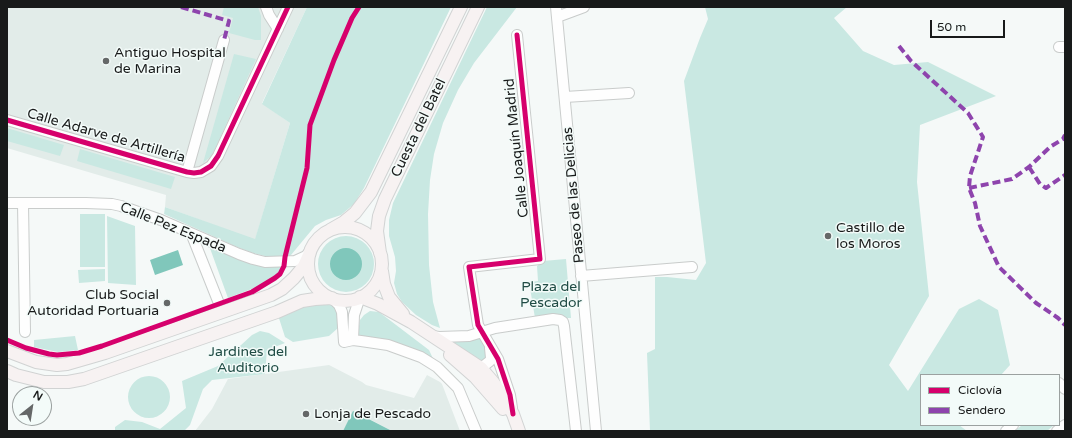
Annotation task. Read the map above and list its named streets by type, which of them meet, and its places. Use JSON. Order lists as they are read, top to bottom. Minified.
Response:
{"streets":{"main road":["Cuesta del Batel"],"street":["Calle Adarve de Artillería","Calle Joaquín Madrid","Paseo de las Delicias","Calle Pez Espada"]},"crossings":[["Cuesta del Batel","Calle Pez Espada"]],"parks":["Plaza del Pescador","Jardines del Auditorio"],"places":["Antiguo Hospital de Marina","Castillo de los Moros","Club Social Autoridad Portuaria","Lonja de Pescado"],"legend":["Ciclovía","Sendero"],"scale_bar":"50 m","north":"top right"}
